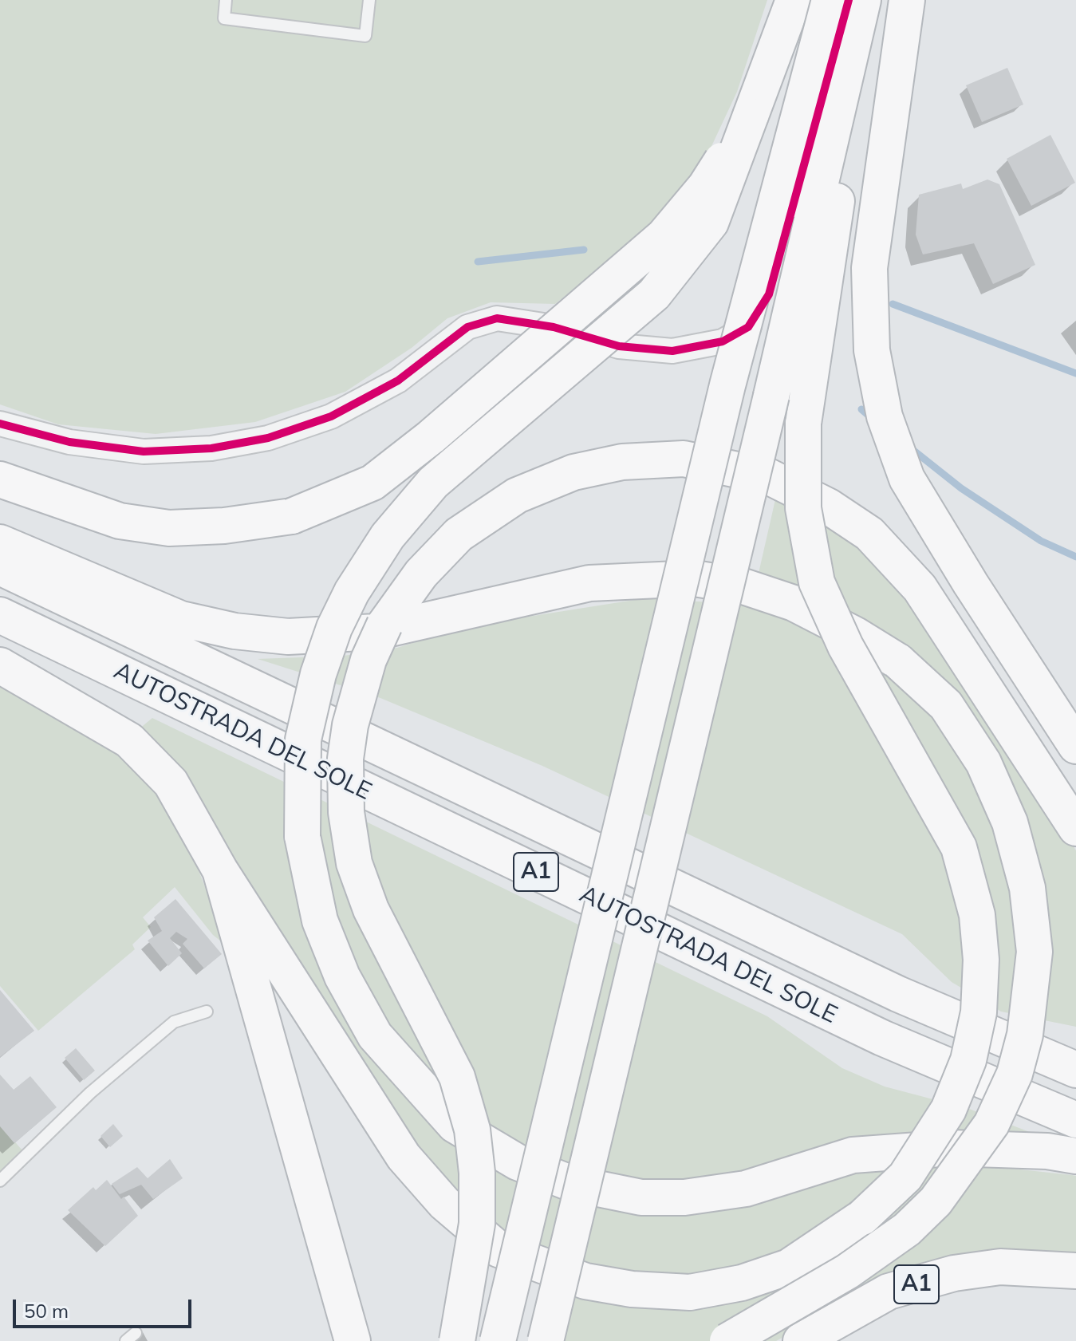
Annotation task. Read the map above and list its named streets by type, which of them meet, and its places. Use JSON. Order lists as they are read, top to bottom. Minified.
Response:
{"streets":{"highway":["AUTOSTRADA DEL SOLE","A1"]},"scale_bar":"50 m"}
